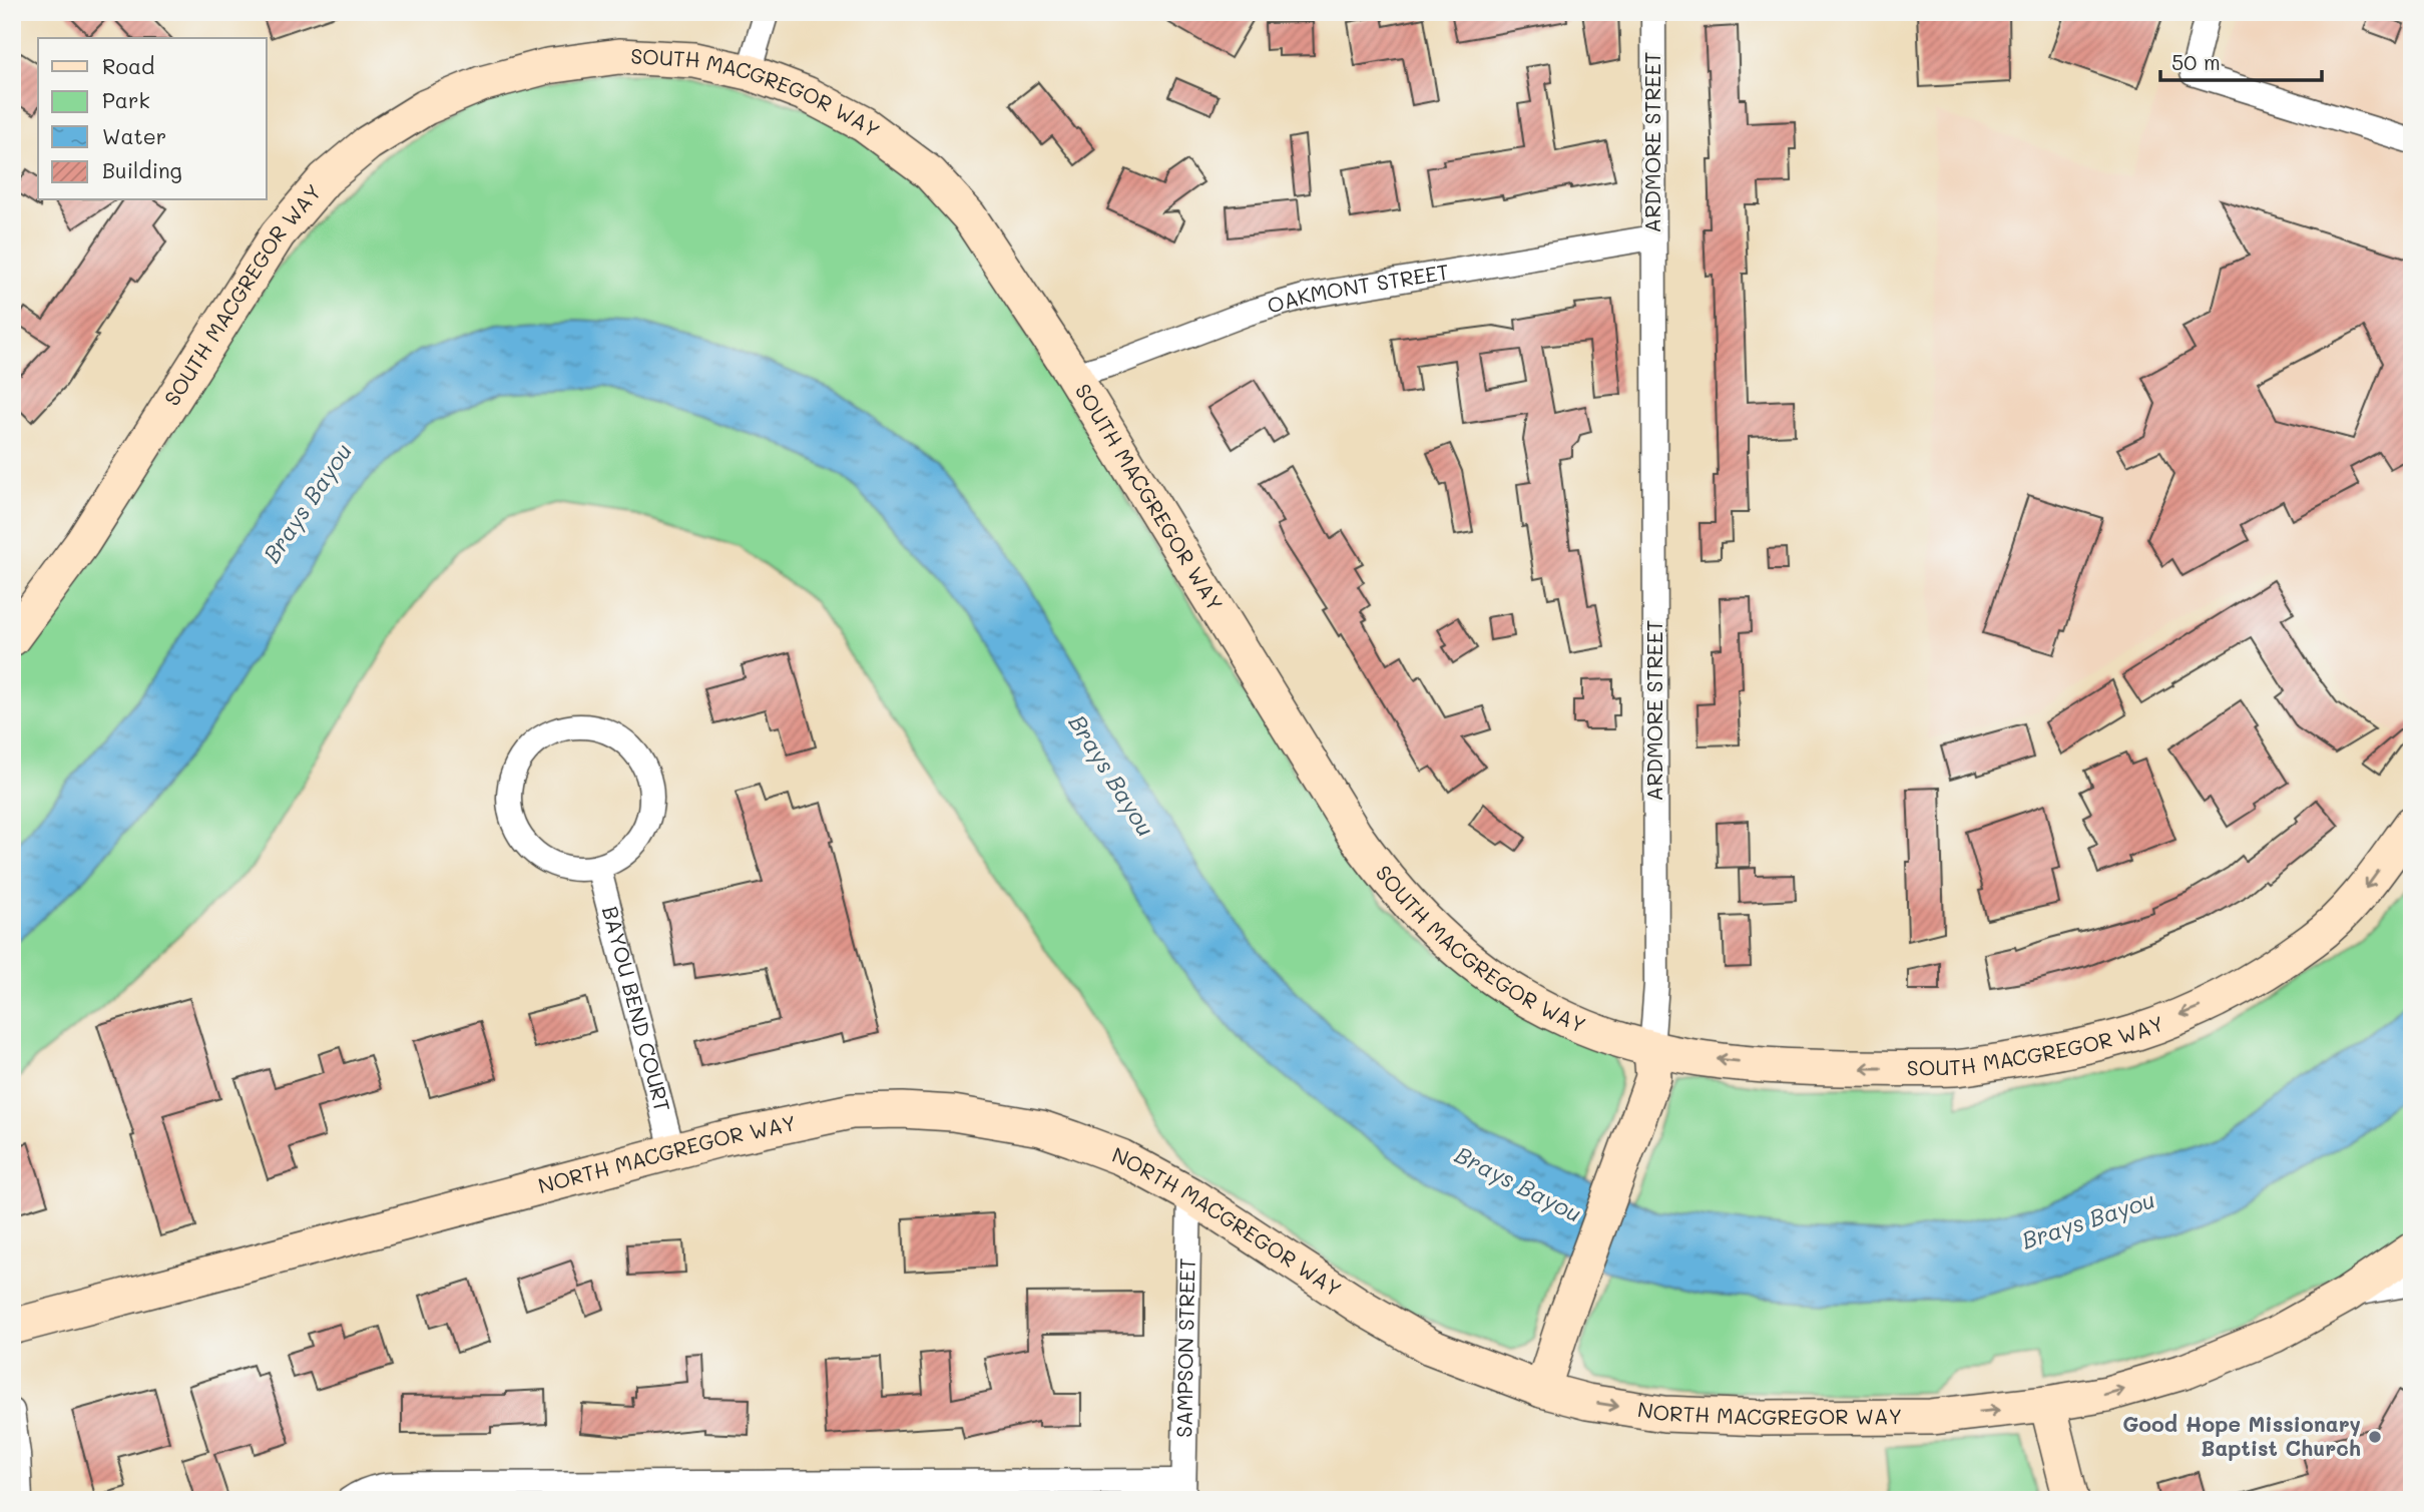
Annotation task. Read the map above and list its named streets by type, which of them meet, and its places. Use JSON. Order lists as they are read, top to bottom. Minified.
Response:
{"streets":{"main road":["SOUTH MACGREGOR WAY","ARDMORE STREET","NORTH MACGREGOR WAY"],"street":["OAKMONT STREET","BAYOU BEND COURT","SAMPSON STREET"]},"crossings":[["SOUTH MACGREGOR WAY","ARDMORE STREET"],["SOUTH MACGREGOR WAY","OAKMONT STREET"],["ARDMORE STREET","OAKMONT STREET"],["ARDMORE STREET","NORTH MACGREGOR WAY"],["BAYOU BEND COURT","NORTH MACGREGOR WAY"],["NORTH MACGREGOR WAY","SAMPSON STREET"]],"water":["Brays Bayou"],"places":["Good Hope Missionary Baptist Church"],"legend":["Road","Park","Water","Building"],"scale_bar":"50 m"}
